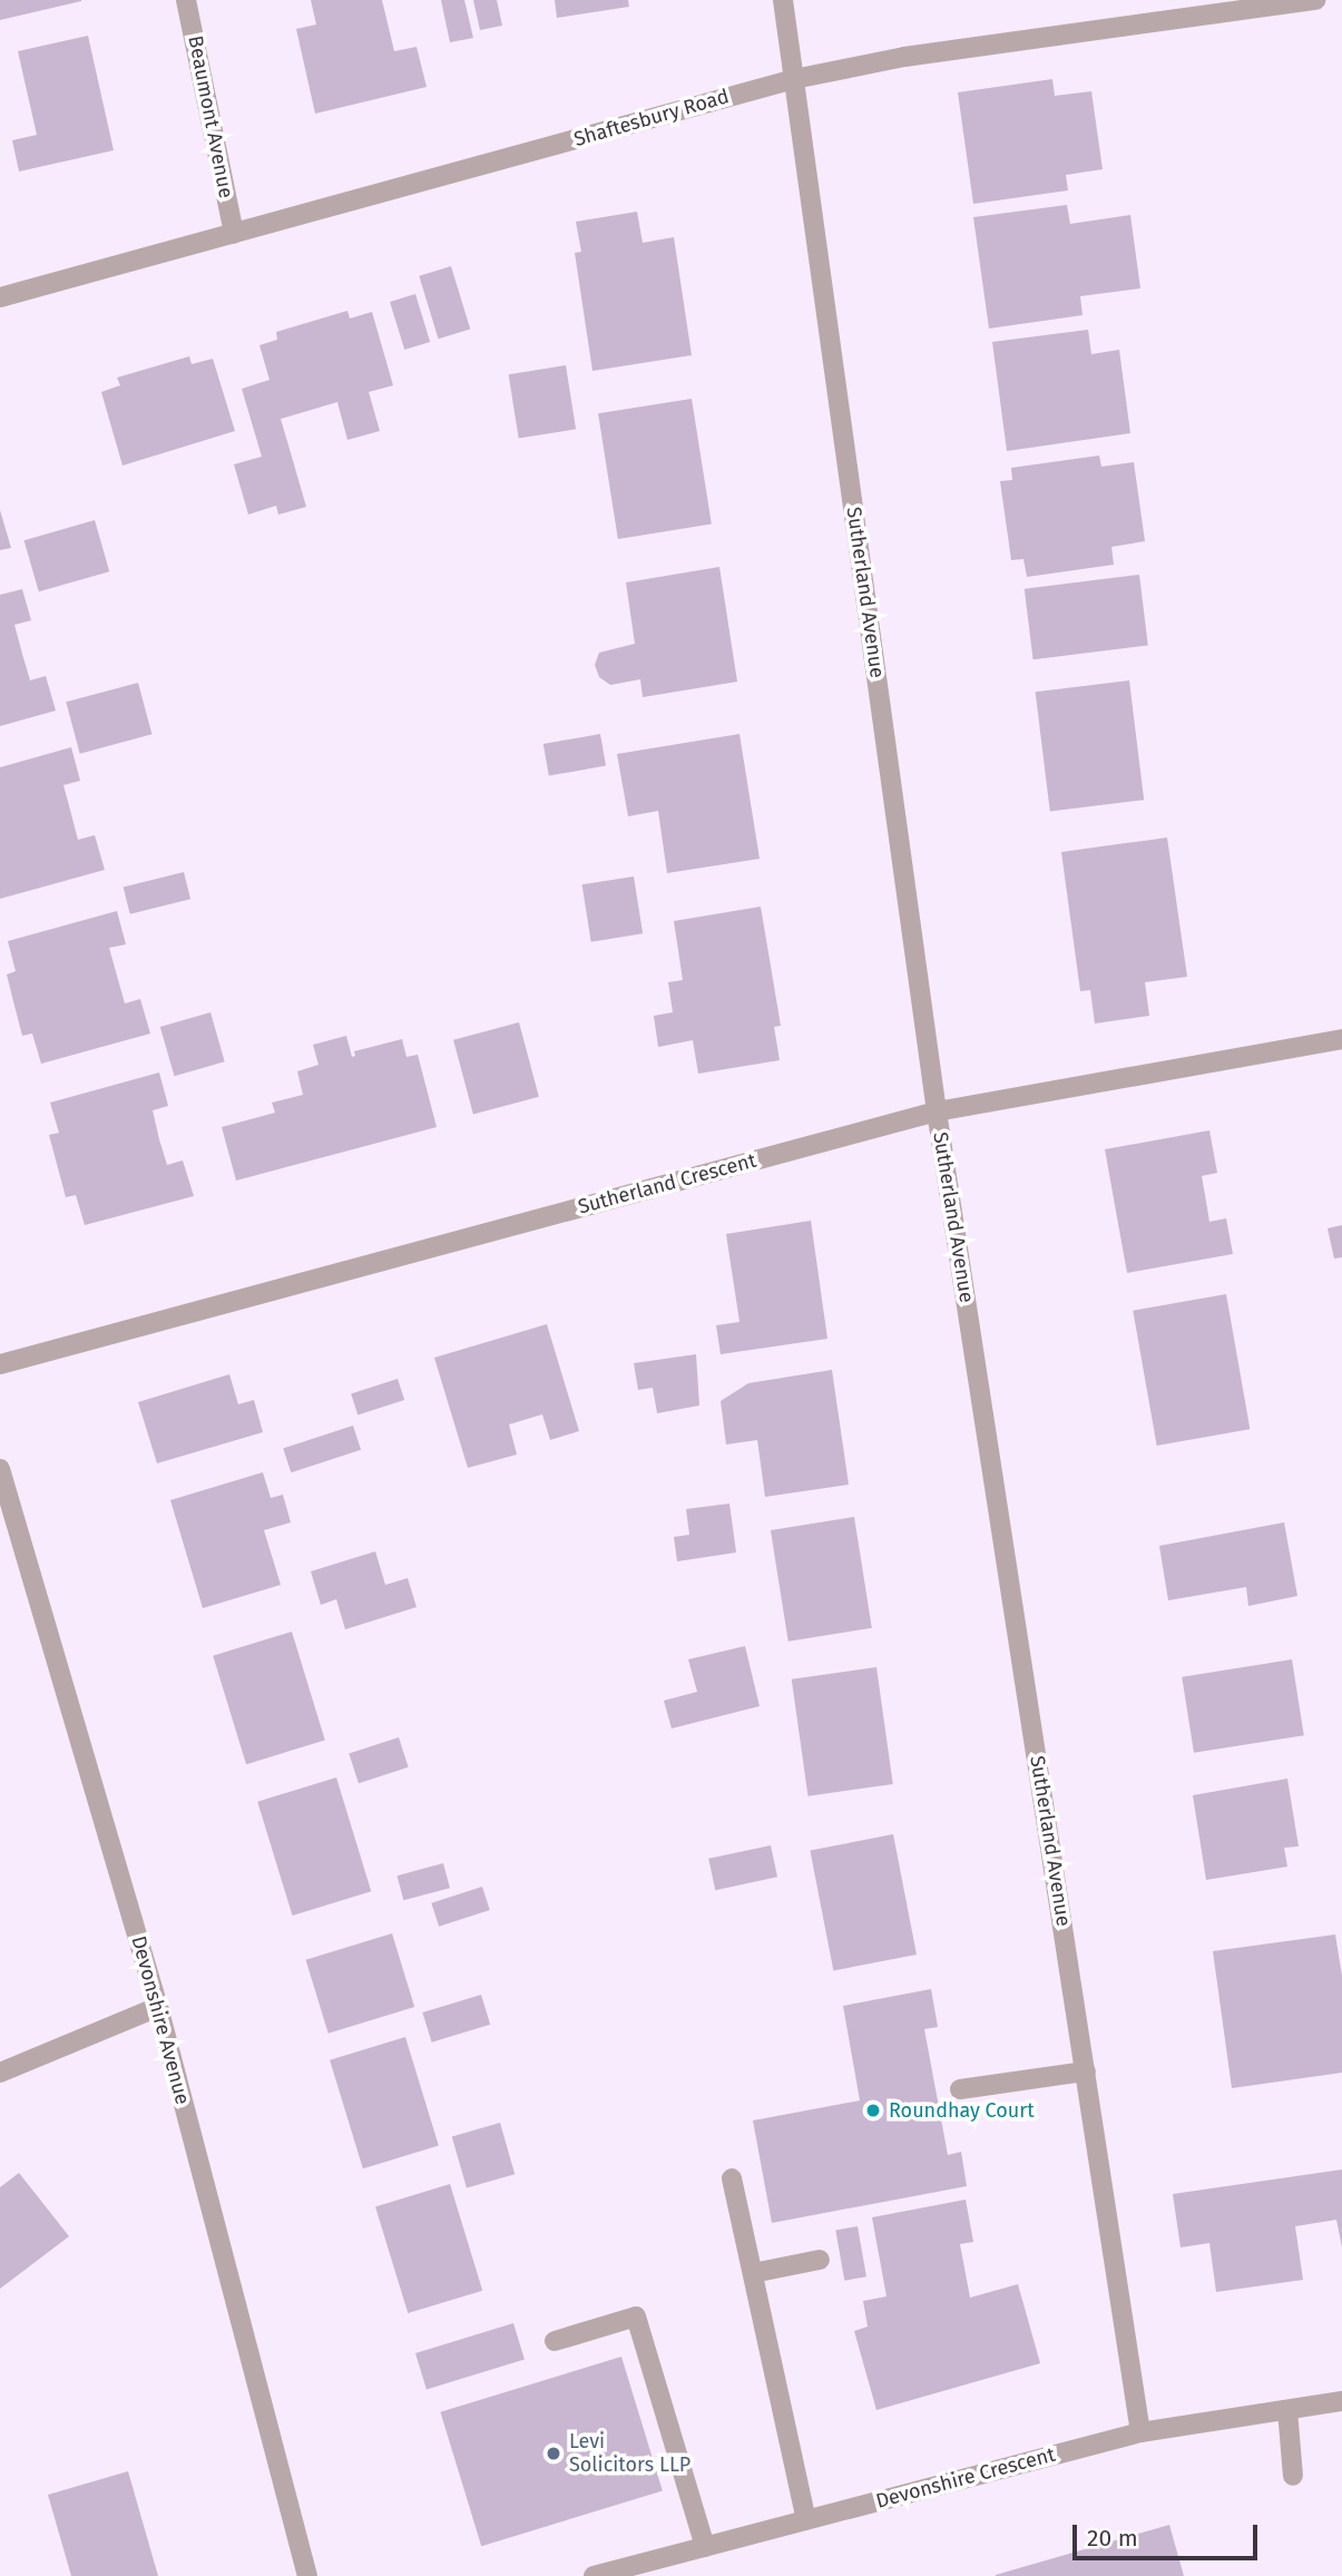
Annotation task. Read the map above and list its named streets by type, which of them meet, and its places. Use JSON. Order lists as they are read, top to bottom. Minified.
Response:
{"streets":{"street":["Beaumont Avenue","Shaftesbury Road","Sutherland Avenue","Sutherland Crescent","Devonshire Avenue","Devonshire Crescent"]},"crossings":[["Beaumont Avenue","Shaftesbury Road"],["Shaftesbury Road","Sutherland Avenue"],["Sutherland Avenue","Sutherland Crescent"],["Sutherland Avenue","Devonshire Crescent"]],"places":["Roundhay Court","Levi Solicitors LLP"],"scale_bar":"20 m"}
